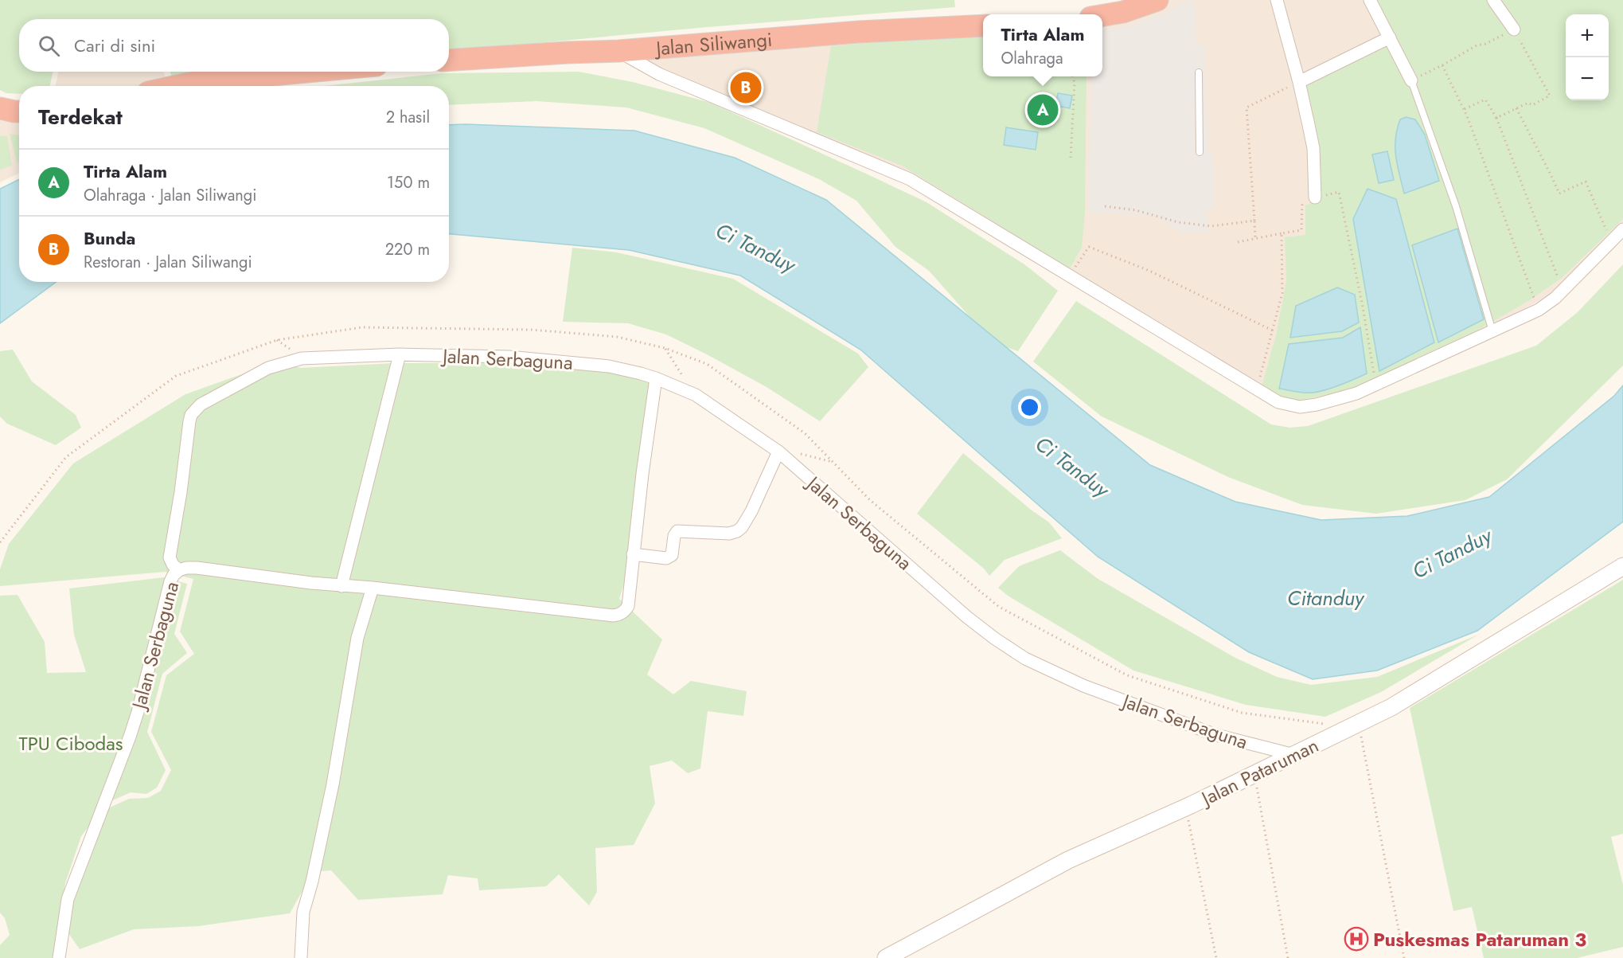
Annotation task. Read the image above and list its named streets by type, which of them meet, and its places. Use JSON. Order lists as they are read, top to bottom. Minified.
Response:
{"streets":{"highway":["Jalan Siliwangi"],"street":["Jalan Serbaguna","Jalan Pataruman"]},"crossings":[["Jalan Serbaguna","Jalan Pataruman"]],"water":["Ci Tanduy","Citanduy"],"parks":["TPU Cibodas"],"places":{"hospital":["Puskesmas Pataruman 3"]},"page":{"map_buttons":["+","−"],"popup":["Tirta Alam","Olahraga"],"search":"Cari di sini","pins":["B","A"],"heading":["Terdekat","2 hasil"],"list":[{"mark":"A","name":"Tirta Alam","note":"Olahraga · Jalan Siliwangi","value":"150 m"},{"mark":"B","name":"Bunda","note":"Restoran · Jalan Siliwangi","value":"220 m"}]}}
